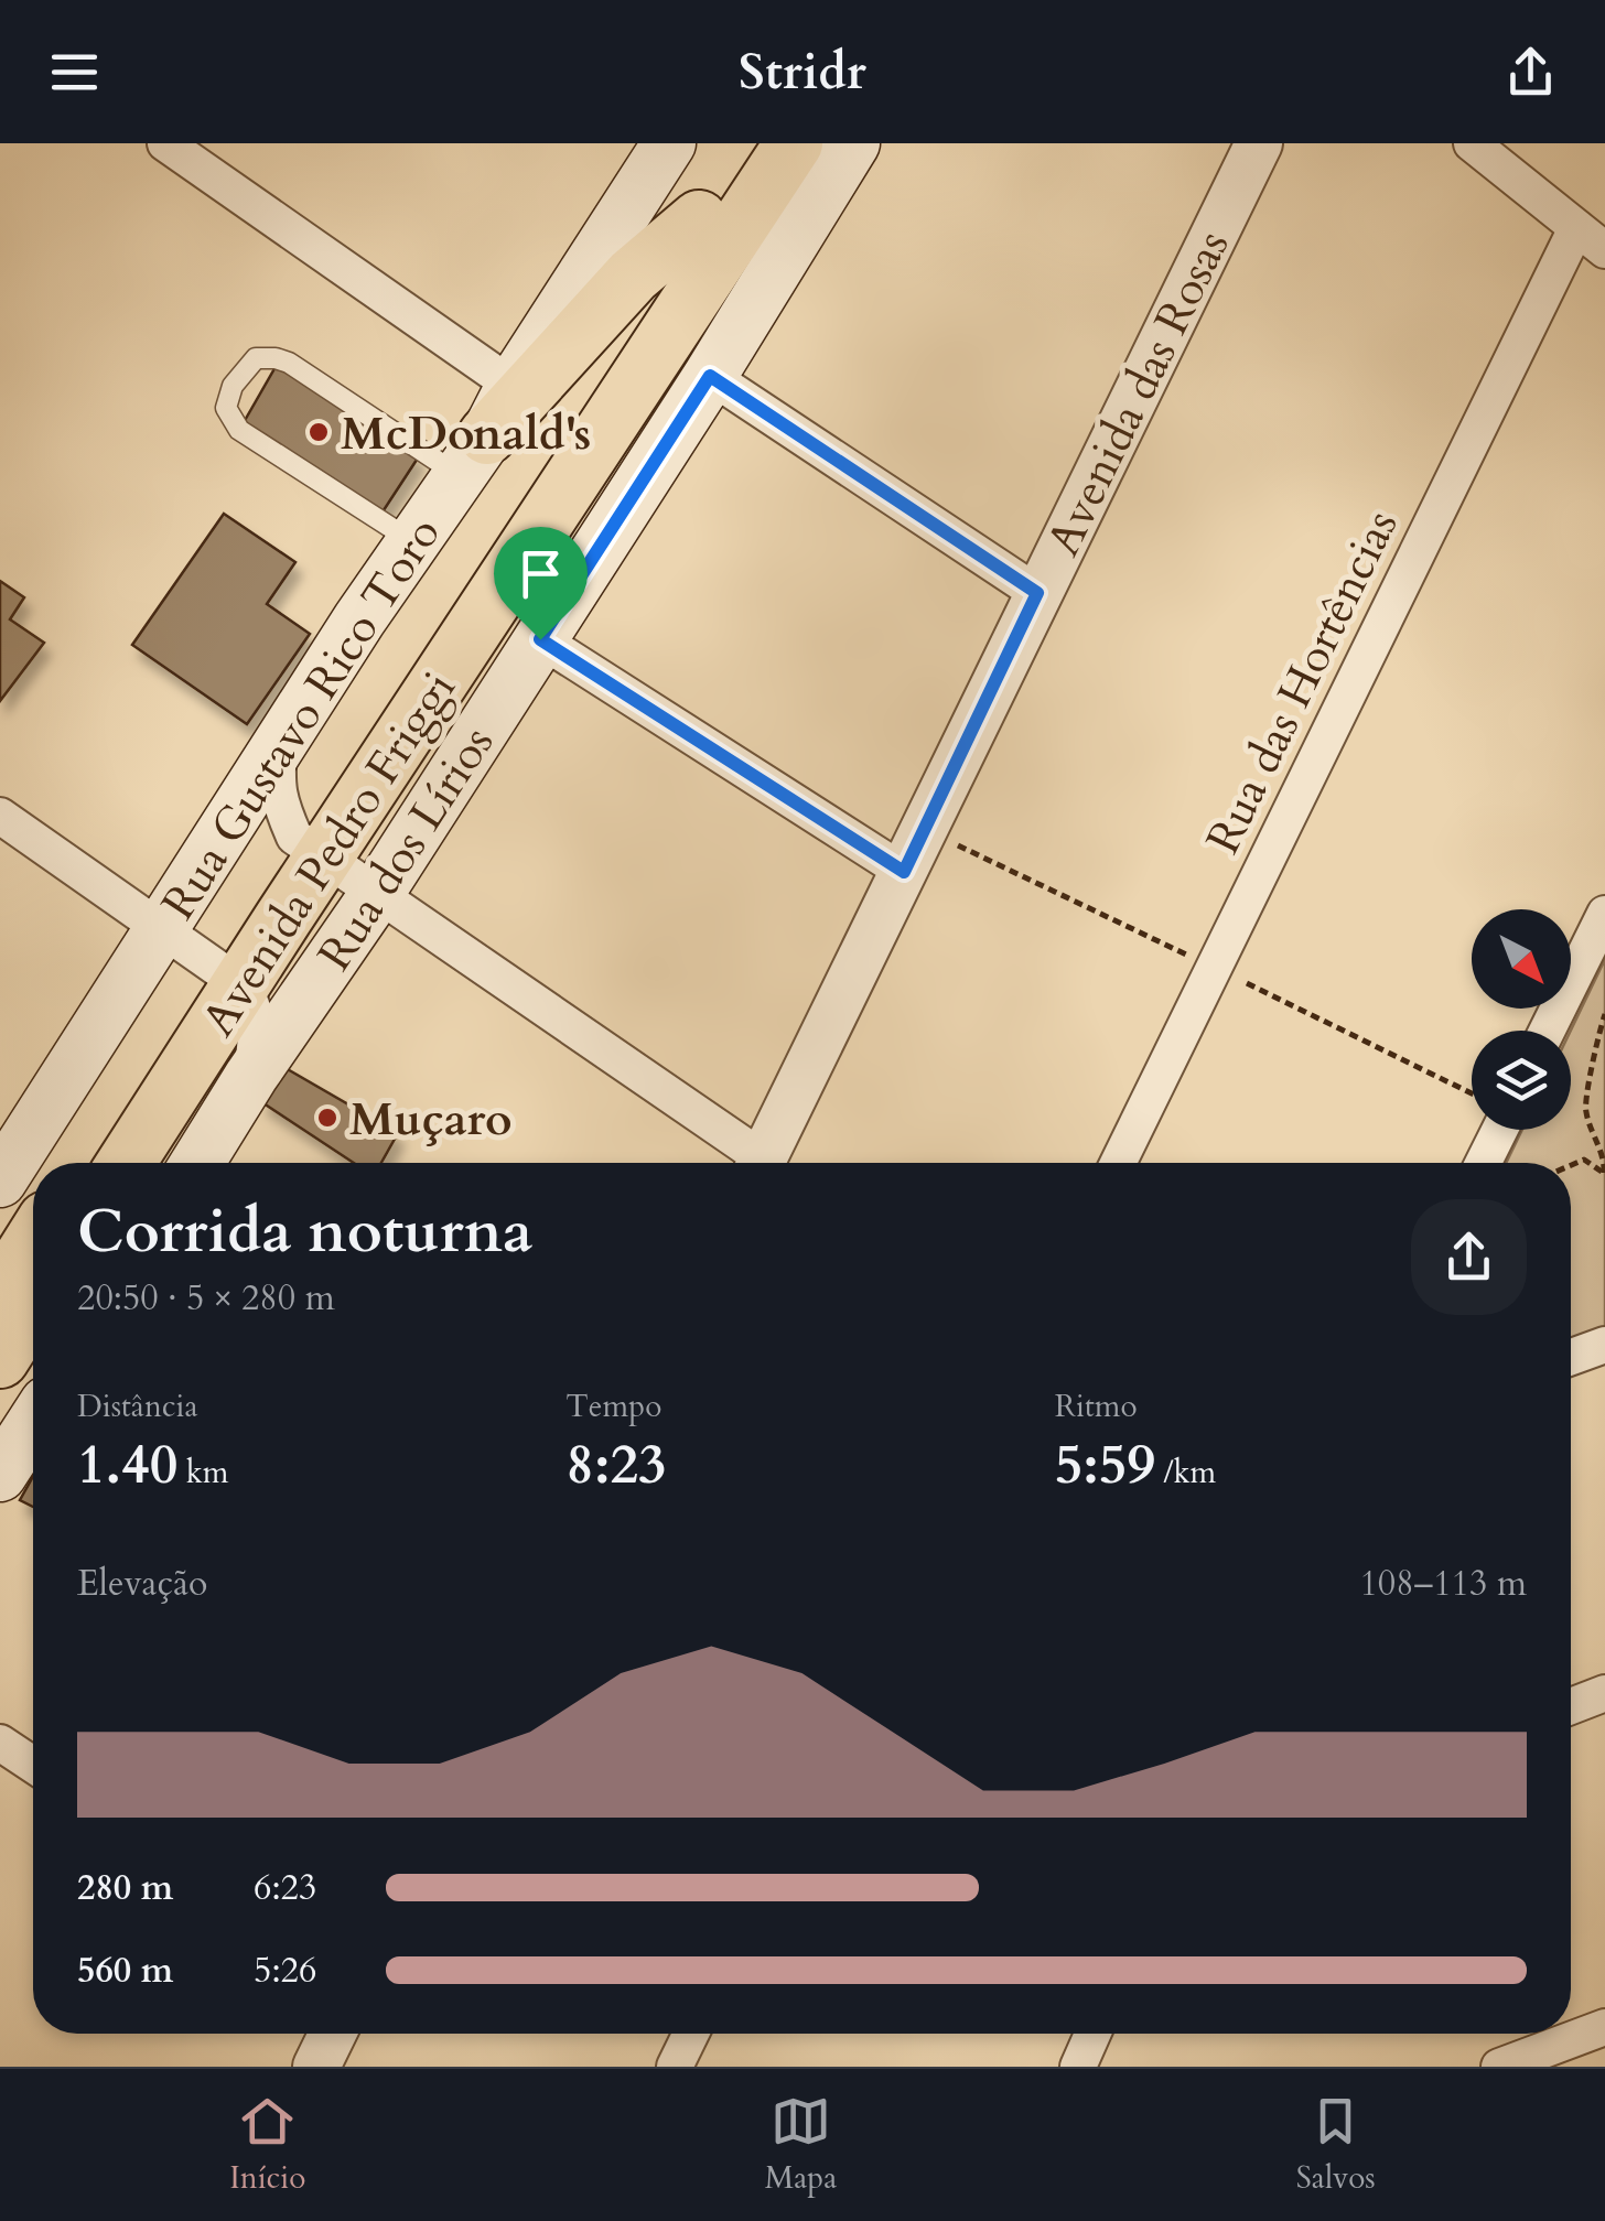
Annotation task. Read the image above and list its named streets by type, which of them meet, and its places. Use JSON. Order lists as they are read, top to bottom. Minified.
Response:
{"streets":{"main road":["Rua Gustavo Rico Toro","Rua dos Lírios","Avenida Pedro Friggi"],"street":["Avenida das Rosas","Rua das Hortências"]},"places":["McDonald's","Muçaro"],"north":"bottom right","page":{"header":"Stridr","heading":["Corrida noturna","20:50 · 5 × 280 m"],"stats":[["Distância","1.40 km"],["Tempo","8:23"],["Ritmo","5:59 /km"]],"chart":["Elevação","108–113 m"],"list":[{"name":"280 m","note":"6:23"},{"name":"560 m","note":"5:26"}],"tabs":["Início","Mapa","Salvos"]}}
